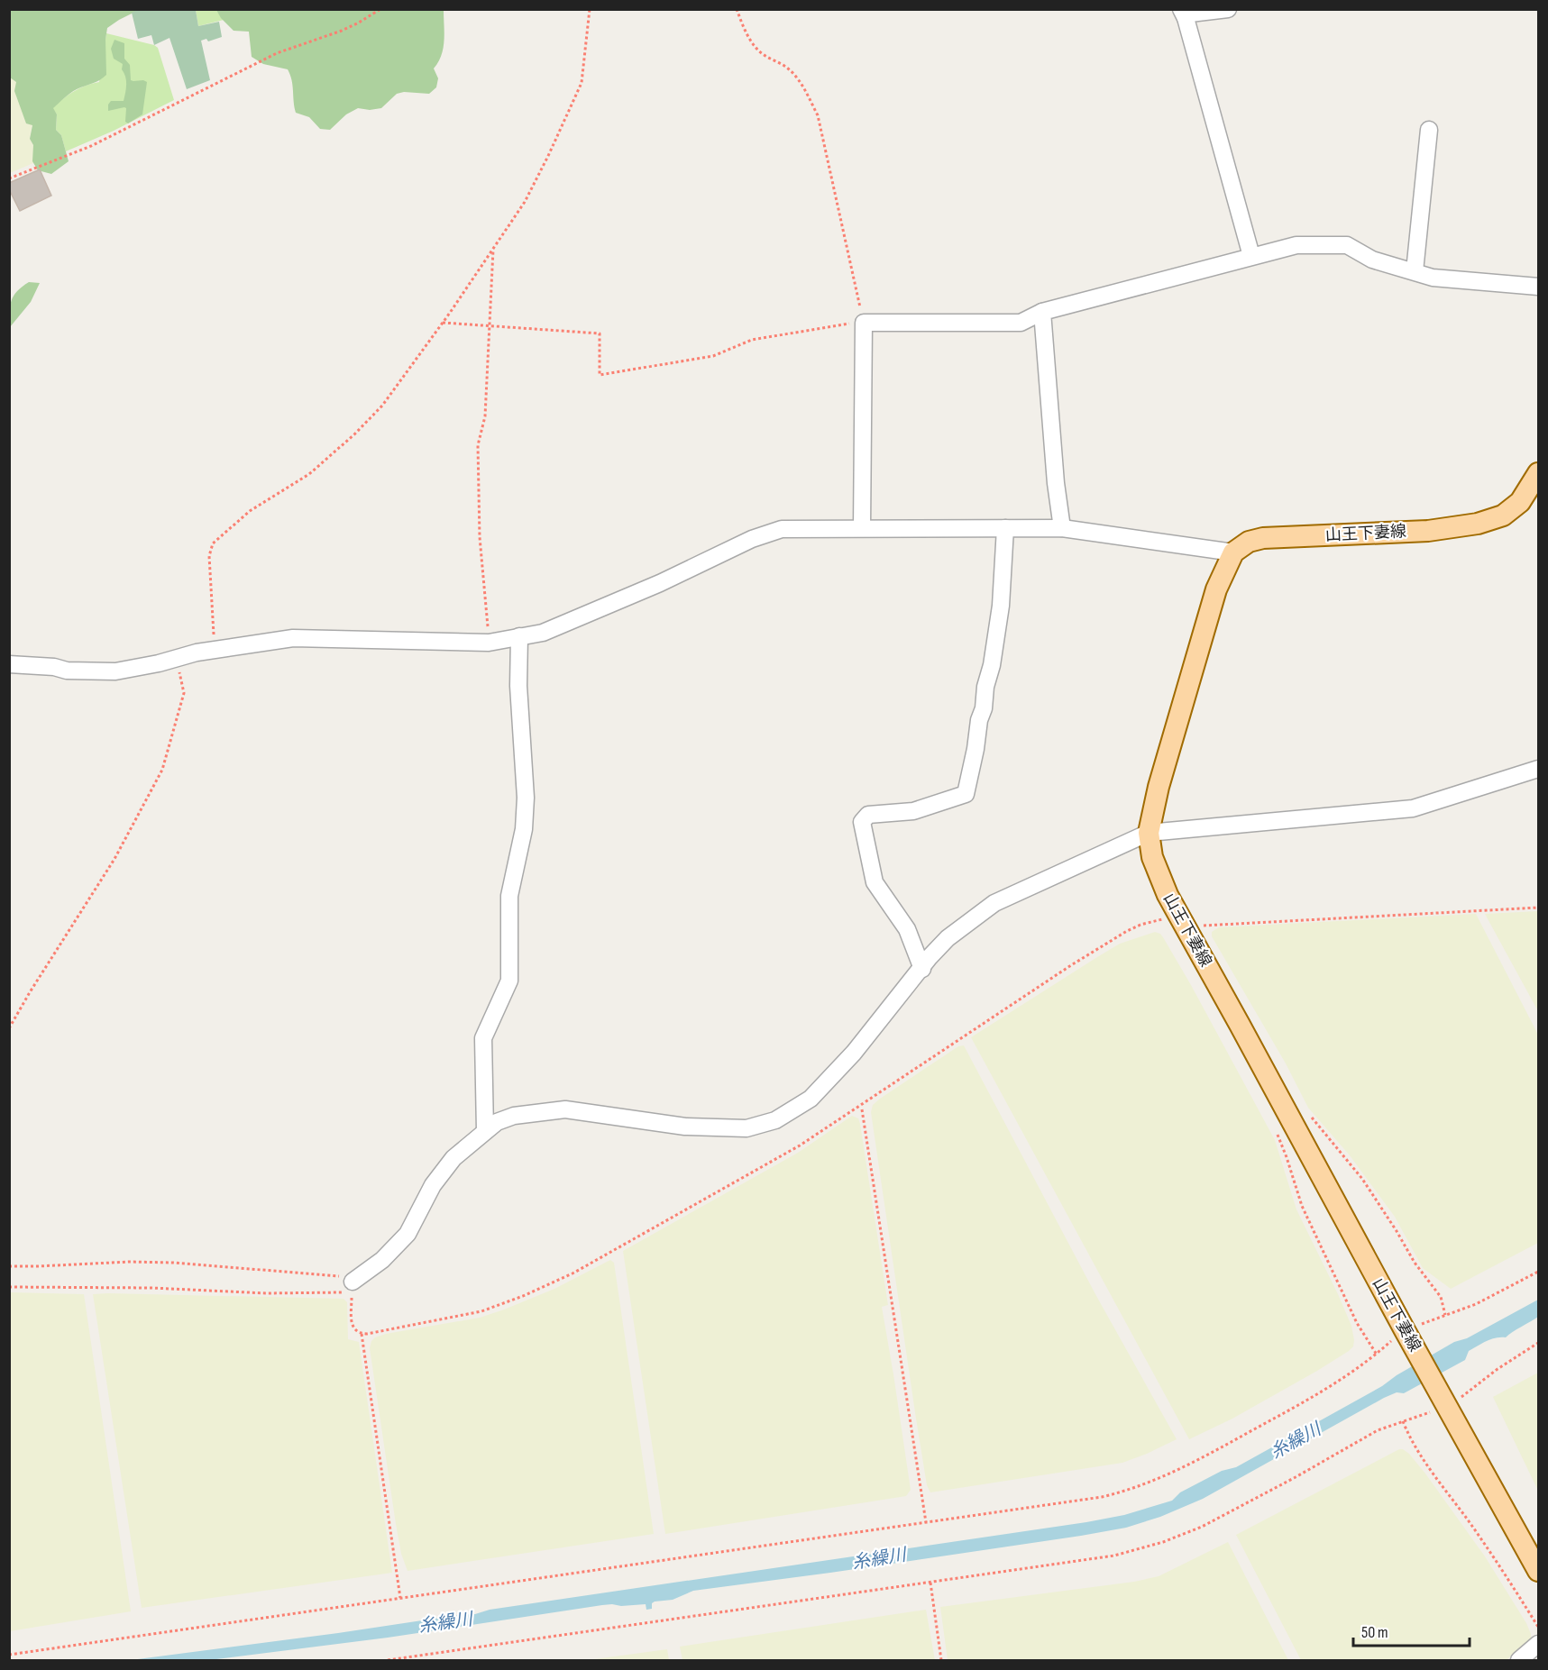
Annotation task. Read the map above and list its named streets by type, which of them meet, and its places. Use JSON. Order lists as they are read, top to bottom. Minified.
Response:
{"streets":{"main road":["山王下妻線"]},"water":["糸繰川"],"scale_bar":"50 m"}
